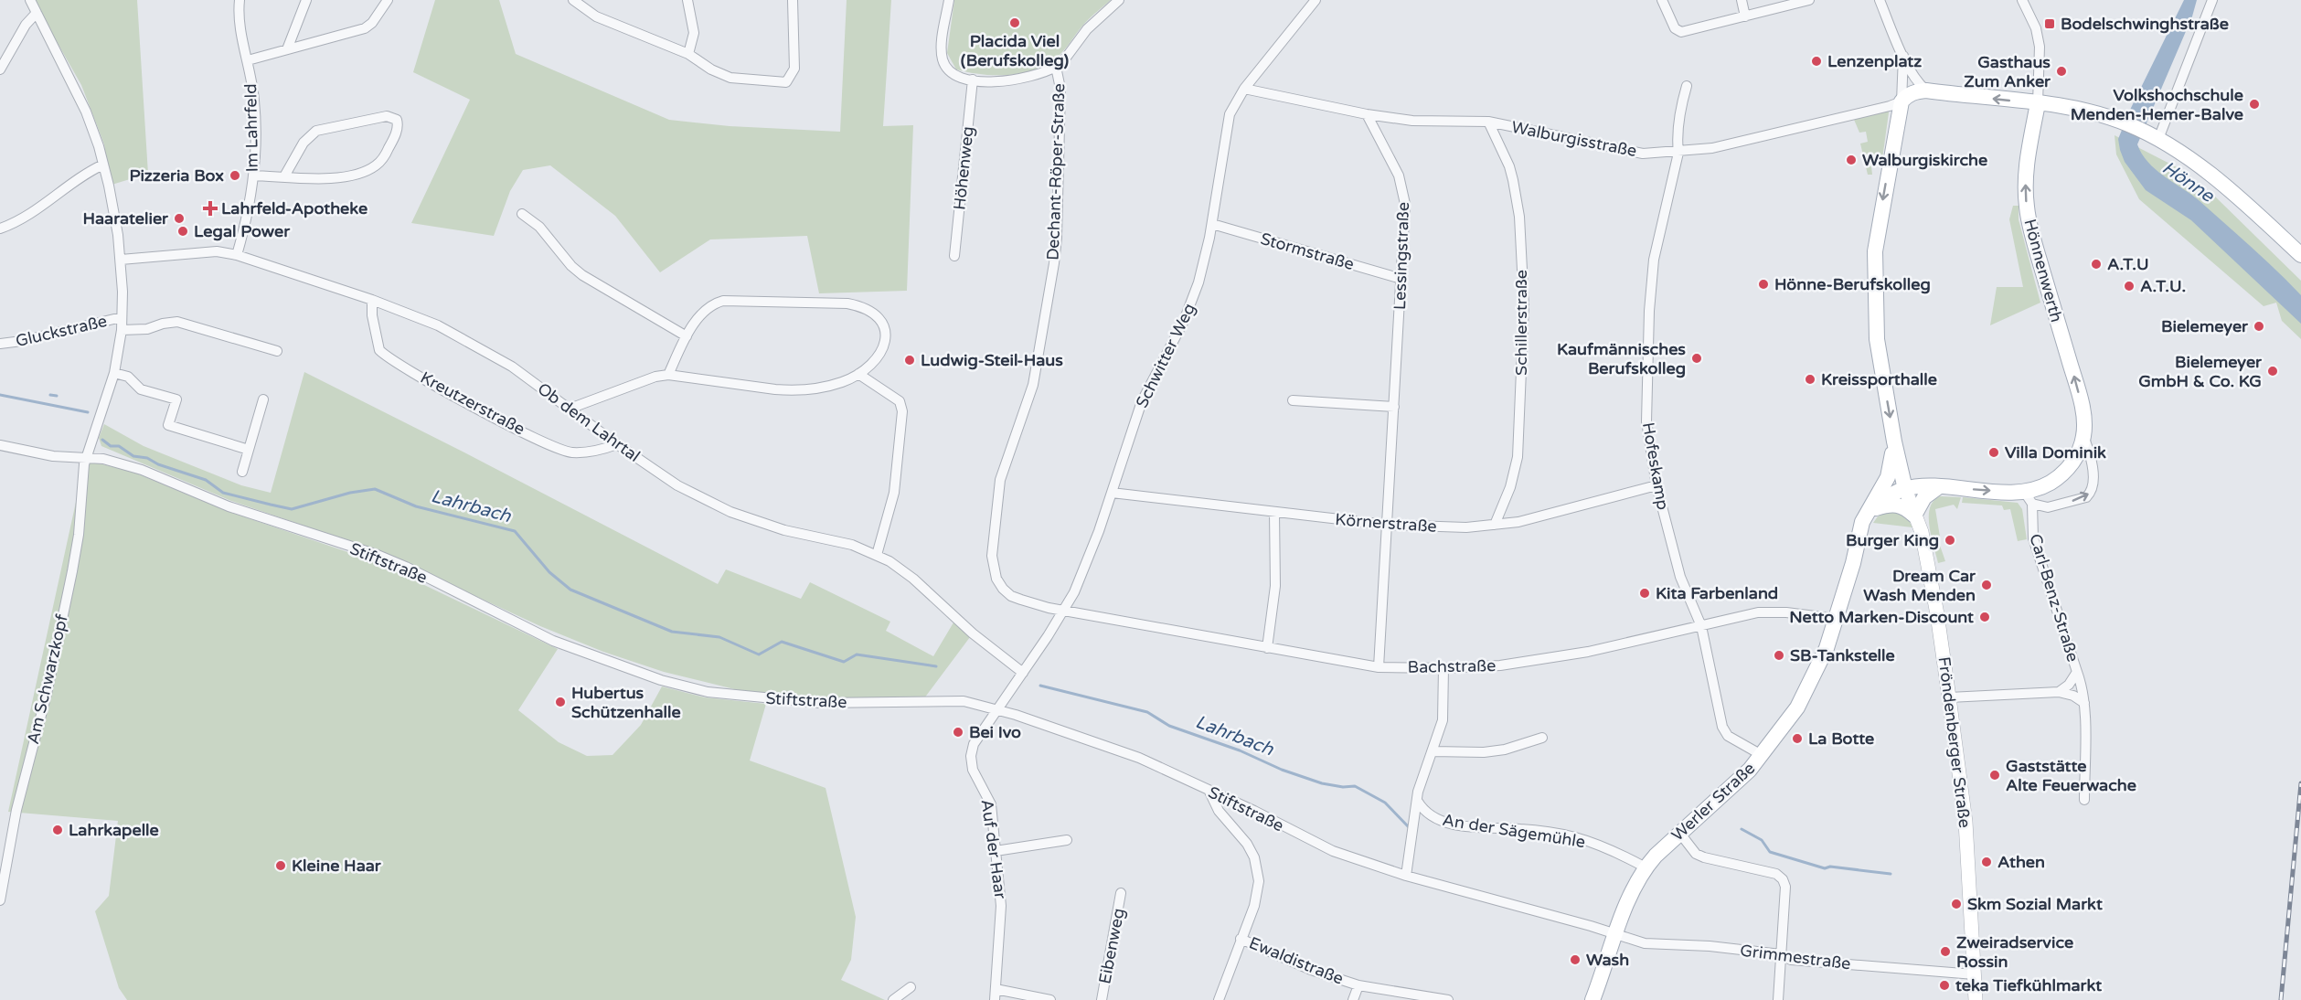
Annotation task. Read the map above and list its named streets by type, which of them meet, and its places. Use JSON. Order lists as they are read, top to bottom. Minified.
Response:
{"streets":{"main road":["Hönnenwerth","Fröndenberger Straße","Werler Straße"],"street":["Im Lahrfeld","Walburgisstraße","Höhenweg","Dechant-Röper-Straße","Stormstraße","Lessingstraße","Schillerstraße","Gluckstraße","Schwitter Weg","Kreutzerstraße","Ob dem Lahrtal","Hofeskamp","Körnerstraße","Stiftstraße","Carl-Benz-Straße","Bachstraße","Am Schwarzkopf","An der Sägemühle","Auf der Haar","Eibenweg","Grimmestraße","Ewaldistraße"]},"crossings":[["Im Lahrfeld","Ob dem Lahrtal"],["Walburgisstraße","Lessingstraße"],["Walburgisstraße","Schillerstraße"],["Walburgisstraße","Schwitter Weg"],["Walburgisstraße","Hofeskamp"],["Walburgisstraße","Werler Straße"],["Dechant-Röper-Straße","Schwitter Weg"],["Dechant-Röper-Straße","Bachstraße"],["Stormstraße","Lessingstraße"],["Stormstraße","Schwitter Weg"],["Lessingstraße","Körnerstraße"],["Lessingstraße","Bachstraße"],["Hönnenwerth","Carl-Benz-Straße"],["Hönnenwerth","Fröndenberger Straße"],["Hönnenwerth","Werler Straße"],["Schillerstraße","Körnerstraße"],["Gluckstraße","Am Schwarzkopf"],["Schwitter Weg","Ob dem Lahrtal"],["Schwitter Weg","Körnerstraße"],["Schwitter Weg","Stiftstraße"],["Schwitter Weg","Bachstraße"],["Schwitter Weg","Auf der Haar"],["Kreutzerstraße","Ob dem Lahrtal"],["Ob dem Lahrtal","Am Schwarzkopf"],["Hofeskamp","Körnerstraße"],["Hofeskamp","Bachstraße"],["Hofeskamp","Werler Straße"],["Stiftstraße","Am Schwarzkopf"],["Stiftstraße","Werler Straße"],["Stiftstraße","Auf der Haar"],["Stiftstraße","Grimmestraße"],["Bachstraße","Werler Straße"],["Fröndenberger Straße","Werler Straße"],["Fröndenberger Straße","Grimmestraße"],["Werler Straße","An der Sägemühle"],["Werler Straße","Grimmestraße"]],"water":["Hönne","Lahrbach"],"places":{"other":["Placida Viel (Berufskolleg)","Lenzenplatz","Gasthaus Zum Anker","Volkshochschule Menden-Hemer-Balve","Walburgiskirche","Pizzeria Box","Haaratelier","Legal Power","A.T.U","Hönne-Berufskolleg","A.T.U.","Bielemeyer","Kaufmännisches Berufskolleg","Ludwig-Steil-Haus","Bielemeyer GmbH & Co. KG","Kreissporthalle","Villa Dominik","Burger King","Dream Car Wash Menden","Kita Farbenland","Netto Marken-Discount","SB-Tankstelle","Hubertus Schützenhalle","Bei Ivo","La Botte","Gaststätte Alte Feuerwache","Lahrkapelle","Athen","Kleine Haar","Skm Sozial Markt","Zweiradservice Rossin","Wash","teka Tiefkühlmarkt"],"transit":["Bodelschwinghstraße"],"health":["Lahrfeld-Apotheke"]}}
